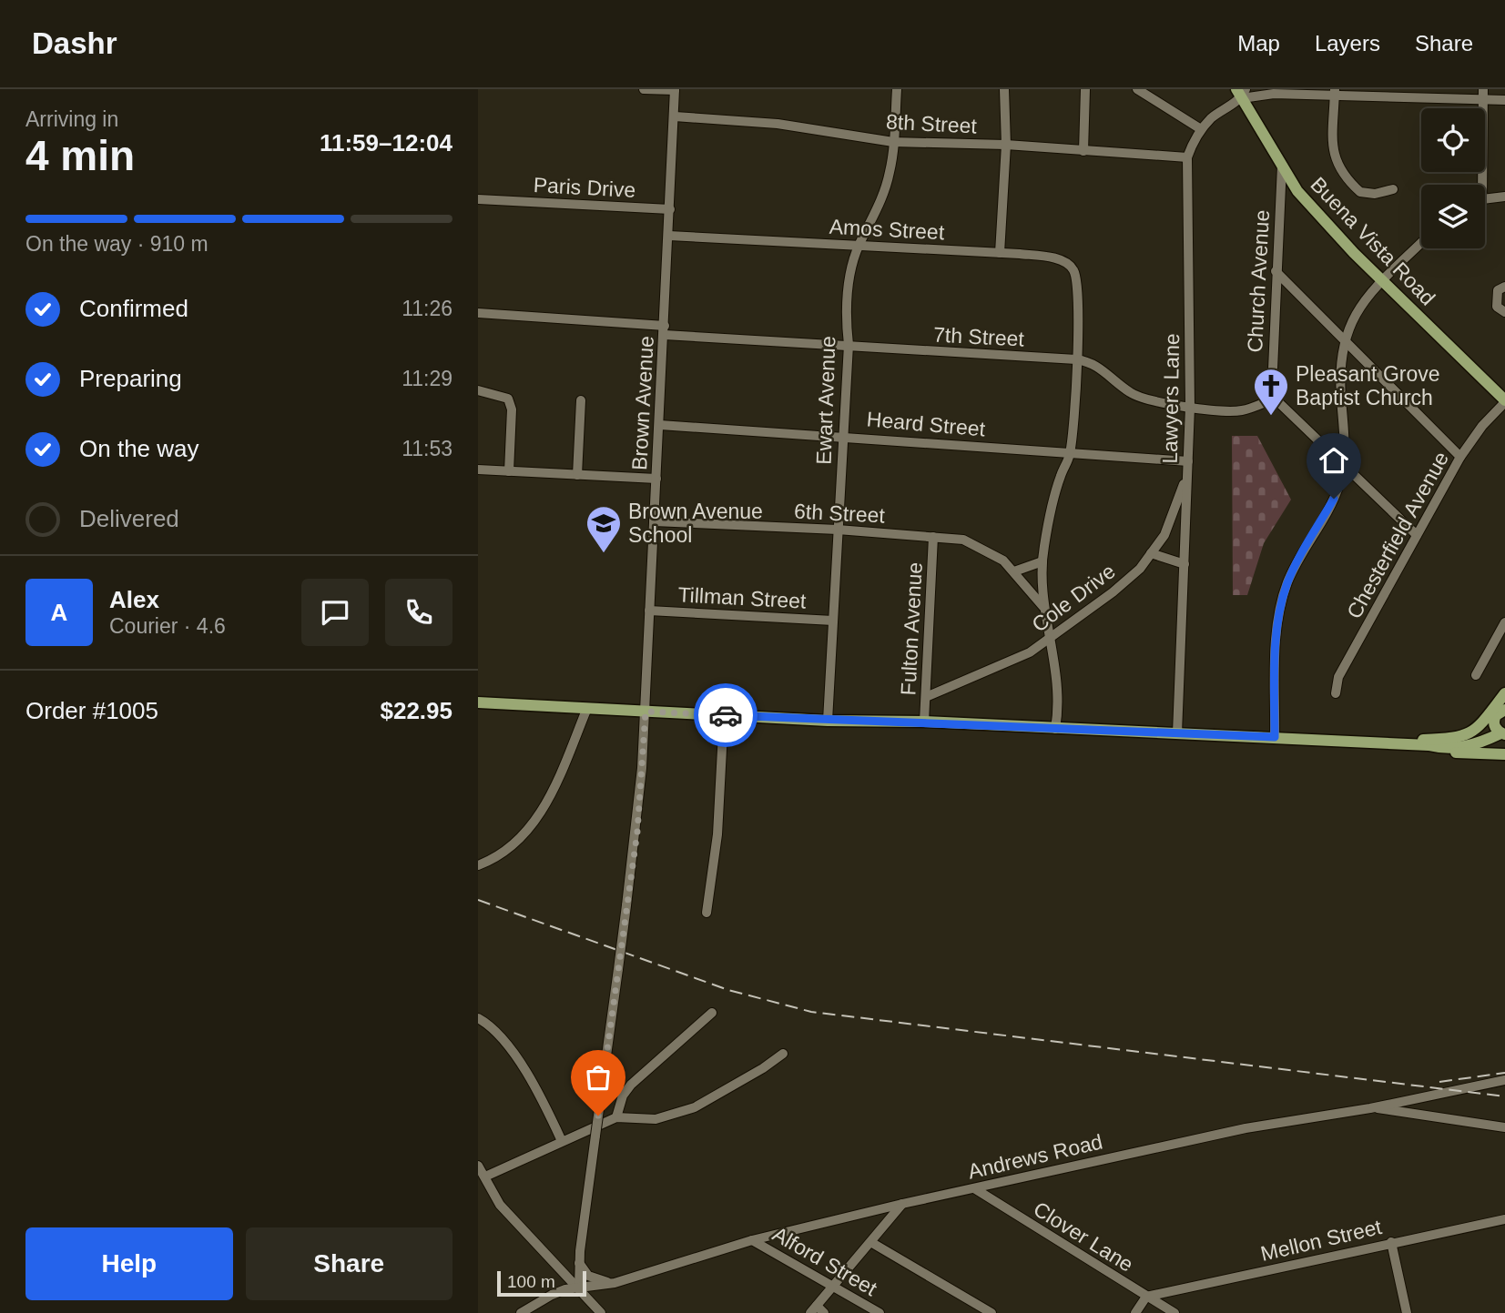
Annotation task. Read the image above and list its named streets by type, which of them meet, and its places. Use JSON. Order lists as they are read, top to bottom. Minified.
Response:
{"streets":{"main road":["Buena Vista Road"],"street":["8th Street","Paris Drive","Amos Street","Church Avenue","7th Street","Lawyers Lane","Ewart Avenue","Brown Avenue","Heard Street","6th Street","Chesterfield Avenue","Tillman Street","Cole Drive","Fulton Avenue","Andrews Road","Clover Lane","Mellon Street","Alford Street"]},"crossings":[["8th Street","Lawyers Lane"],["8th Street","Ewart Avenue"],["8th Street","Brown Avenue"],["Paris Drive","Brown Avenue"],["Amos Street","7th Street"],["Amos Street","Ewart Avenue"],["Amos Street","Brown Avenue"],["Buena Vista Road","Church Avenue"],["Buena Vista Road","Lawyers Lane"],["Buena Vista Road","Chesterfield Avenue"],["Church Avenue","7th Street"],["7th Street","Lawyers Lane"],["7th Street","Ewart Avenue"],["7th Street","Brown Avenue"],["Lawyers Lane","Heard Street"],["Lawyers Lane","Cole Drive"],["Ewart Avenue","Heard Street"],["Ewart Avenue","6th Street"],["Ewart Avenue","Tillman Street"],["Brown Avenue","Heard Street"],["Brown Avenue","6th Street"],["Brown Avenue","Tillman Street"],["Brown Avenue","Andrews Road"],["6th Street","Fulton Avenue"],["Cole Drive","Fulton Avenue"],["Andrews Road","Clover Lane"],["Andrews Road","Alford Street"],["Clover Lane","Mellon Street"]],"places":{"church":["Pleasant Grove Baptist Church"],"school or university":["Brown Avenue School"]},"scale_bar":"100 m","page":{"header":"Dashr","nav":["Map","Layers","Share"],"heading":["4 min","Arriving in","11:59–12:04"],"panel":["Alex","Courier · 4.6","Order #1005","$22.95"],"bar":"On the way · 910 m","list":[["Confirmed","11:26"],["Preparing","11:29"],["On the way","11:53"],"Delivered"],"round":"A","buttons":["Help","Share"],"scale":"100 m"}}
